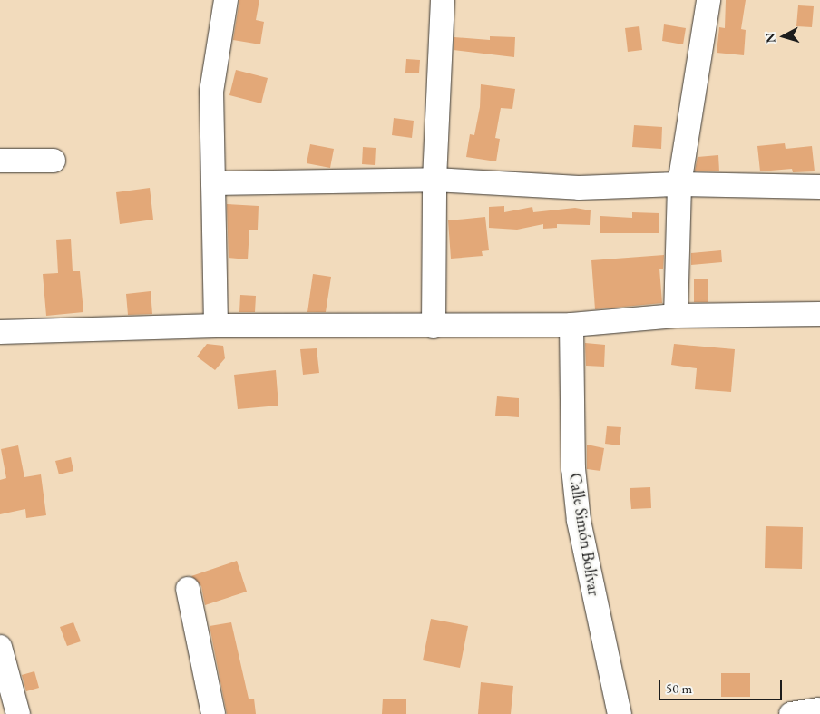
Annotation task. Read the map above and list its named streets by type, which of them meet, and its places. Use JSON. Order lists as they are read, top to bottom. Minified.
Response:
{"streets":{"street":["Calle Simón Bolívar"]},"scale_bar":"50 m","north":"left"}
